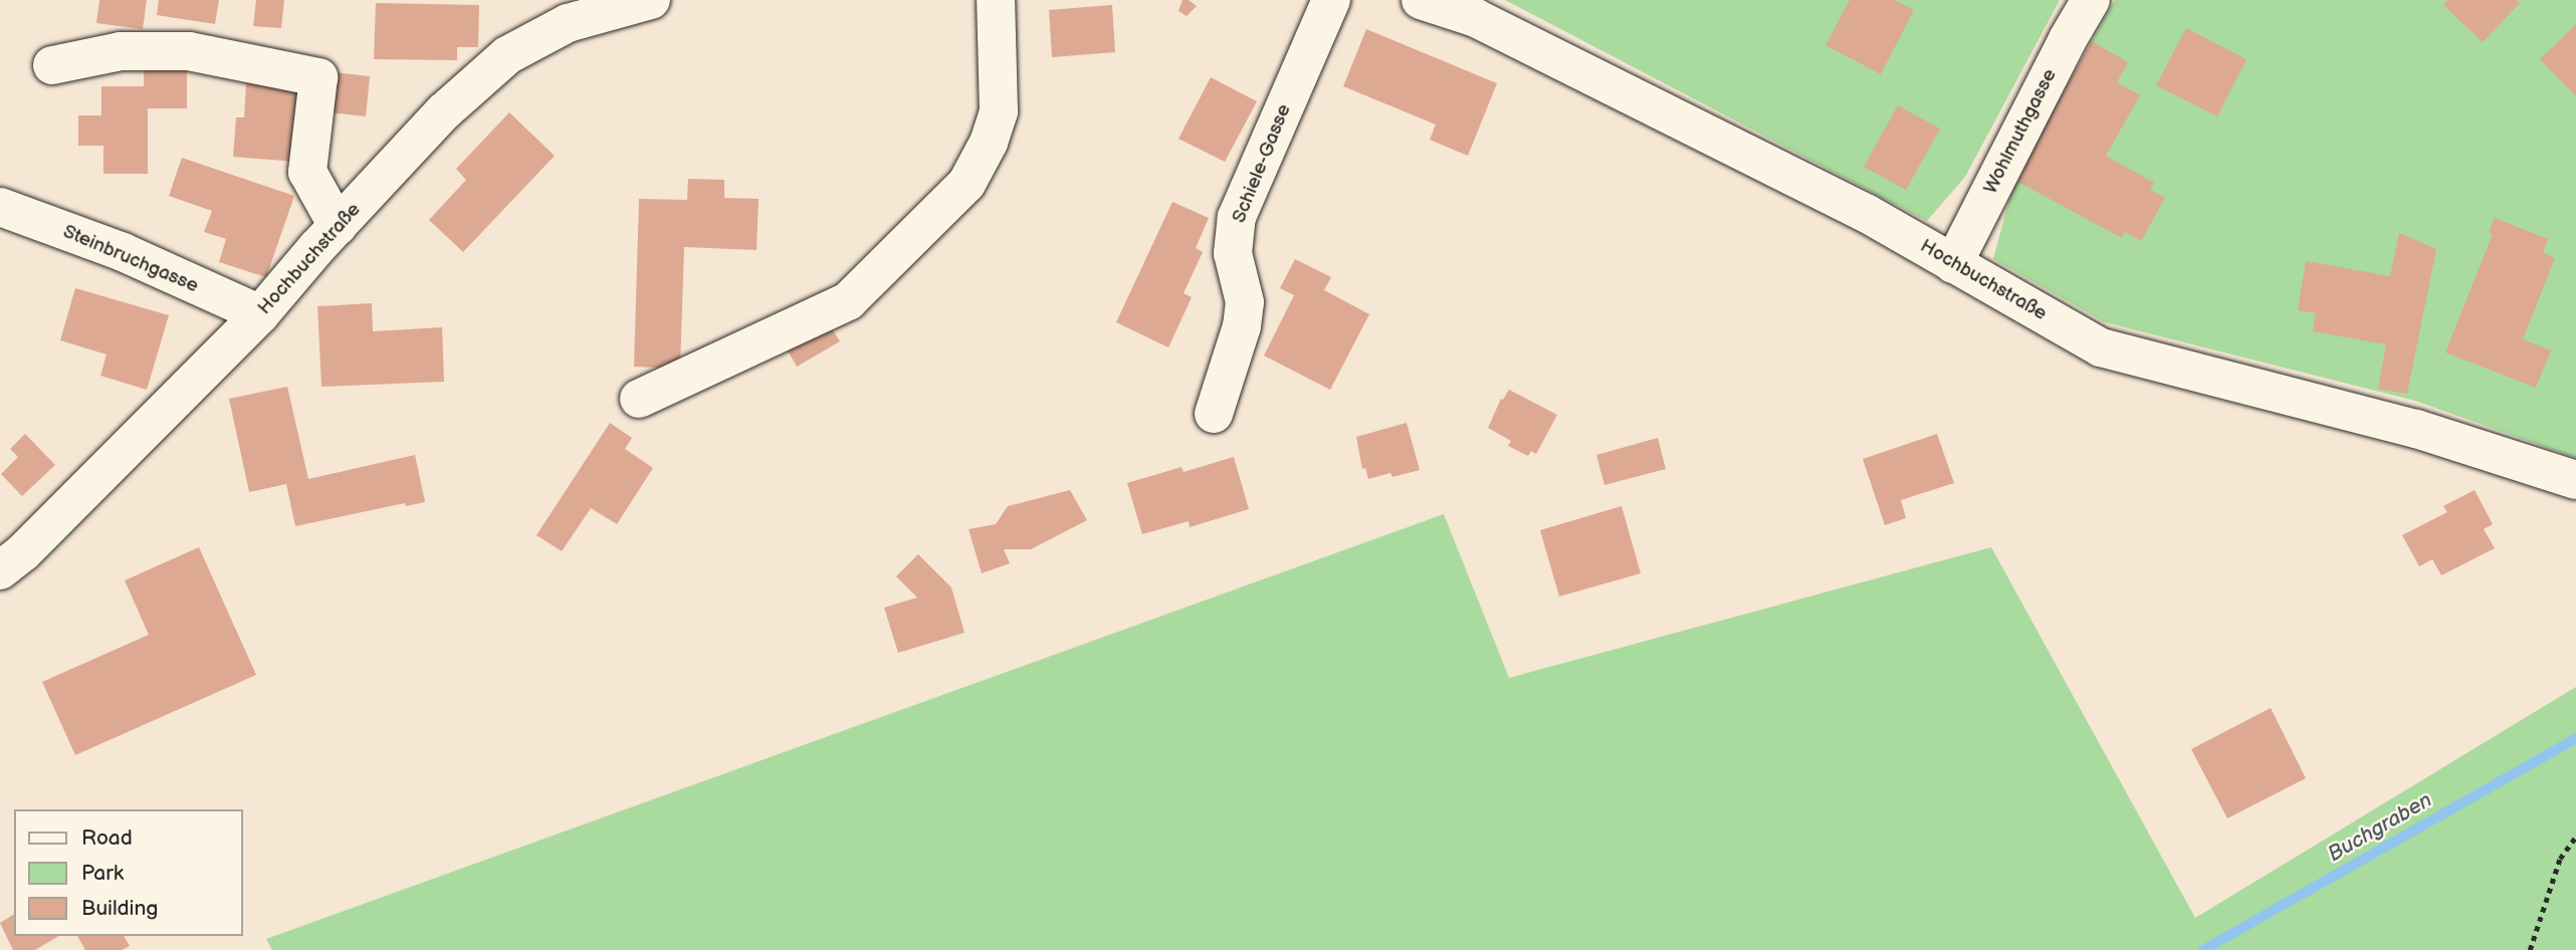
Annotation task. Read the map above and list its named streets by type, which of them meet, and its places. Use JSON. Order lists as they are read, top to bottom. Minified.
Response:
{"streets":{"street":["Wohlmuthgasse","Schiele-Gasse","Steinbruchgasse","Hochbuchstraße"]},"crossings":[["Wohlmuthgasse","Hochbuchstraße"],["Steinbruchgasse","Hochbuchstraße"]],"water":["Buchgraben"],"legend":["Road","Park","Building"]}
